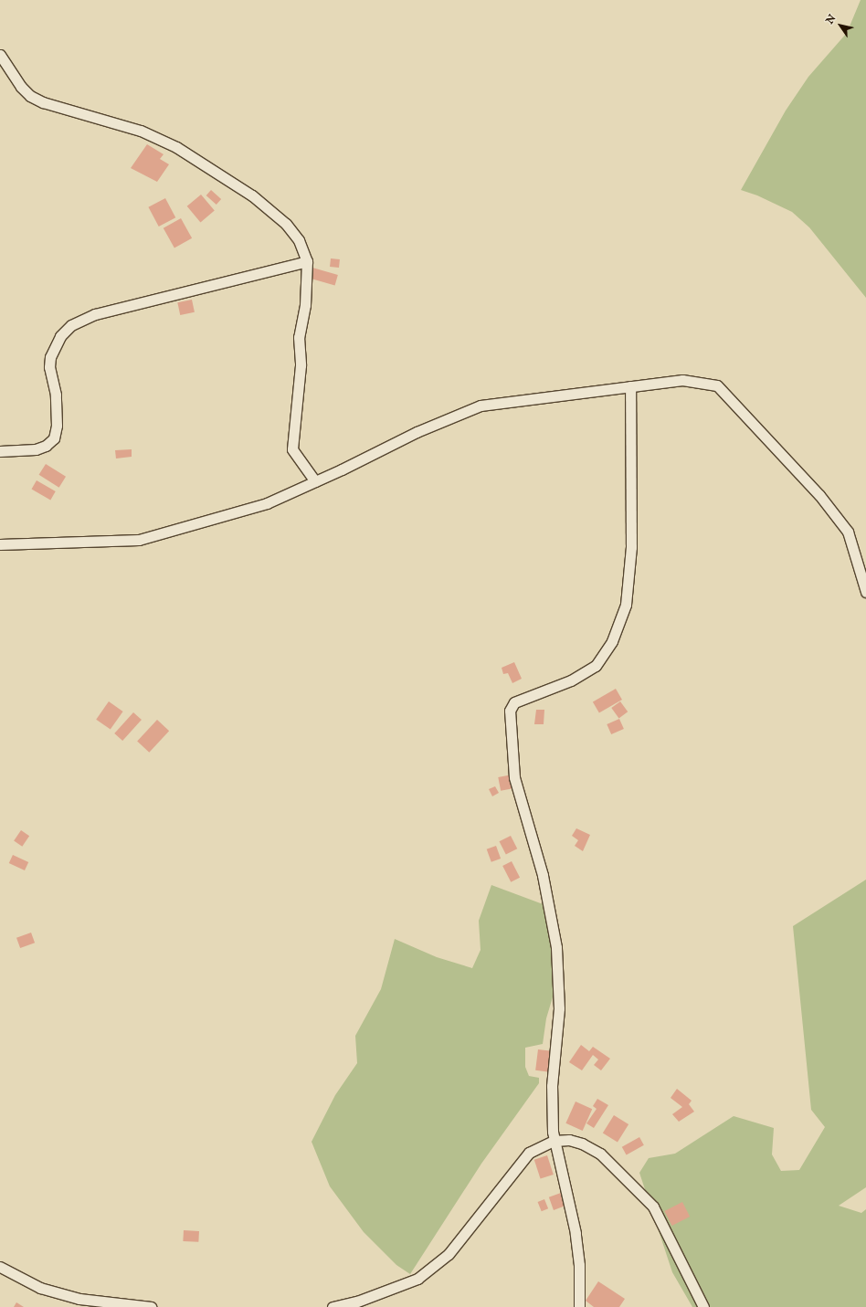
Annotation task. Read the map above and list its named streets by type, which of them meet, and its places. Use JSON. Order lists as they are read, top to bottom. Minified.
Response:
{"north":"top left"}
